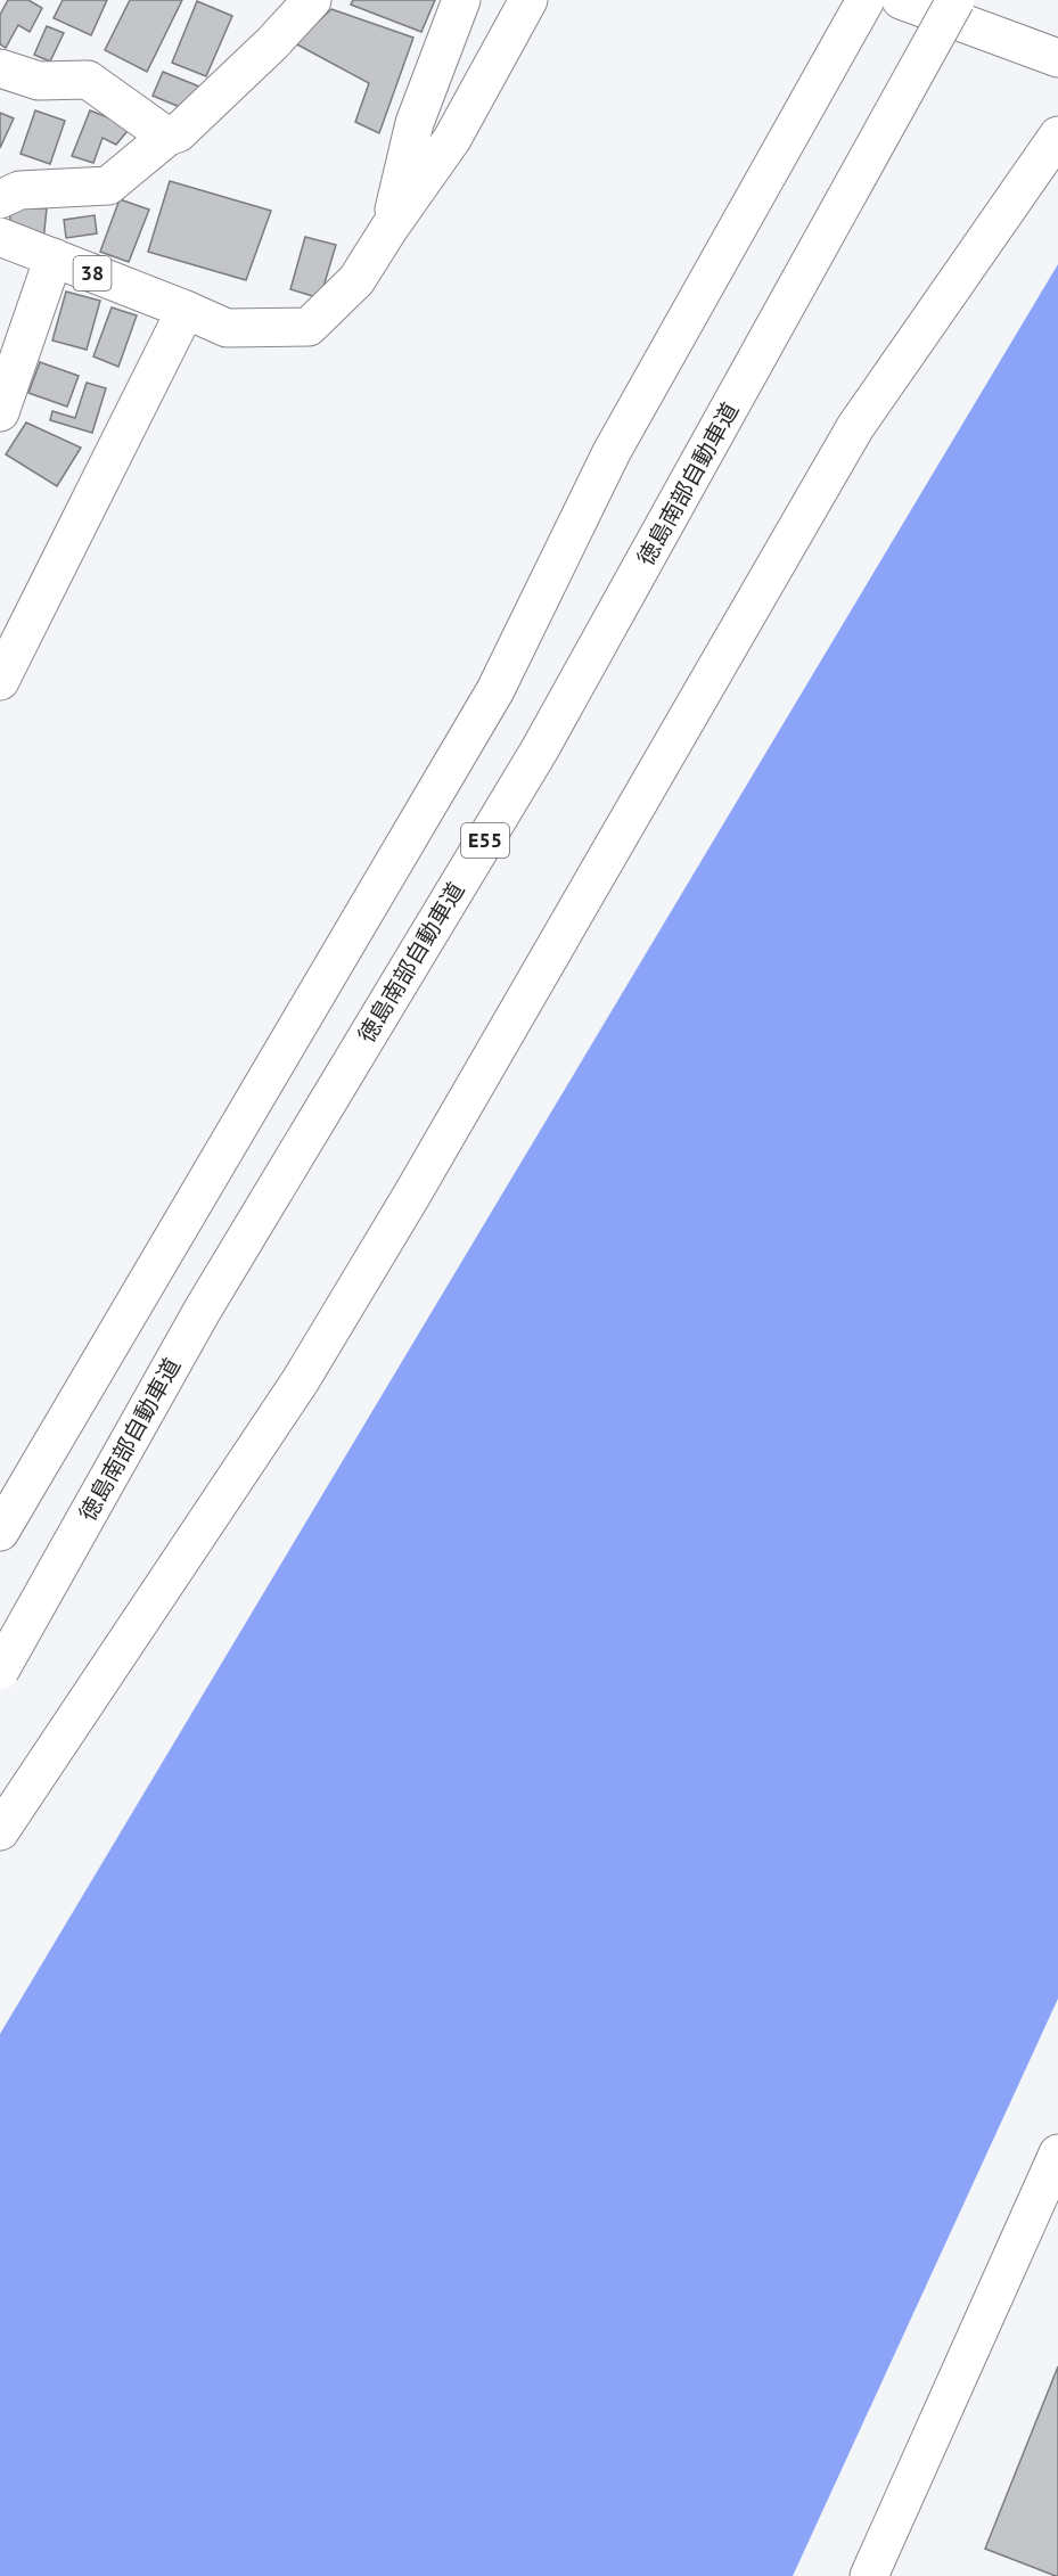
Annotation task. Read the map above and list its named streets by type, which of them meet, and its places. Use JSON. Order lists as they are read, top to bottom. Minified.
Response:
{"streets":{"main road":["38","徳島南部自動車道","E55"]}}
